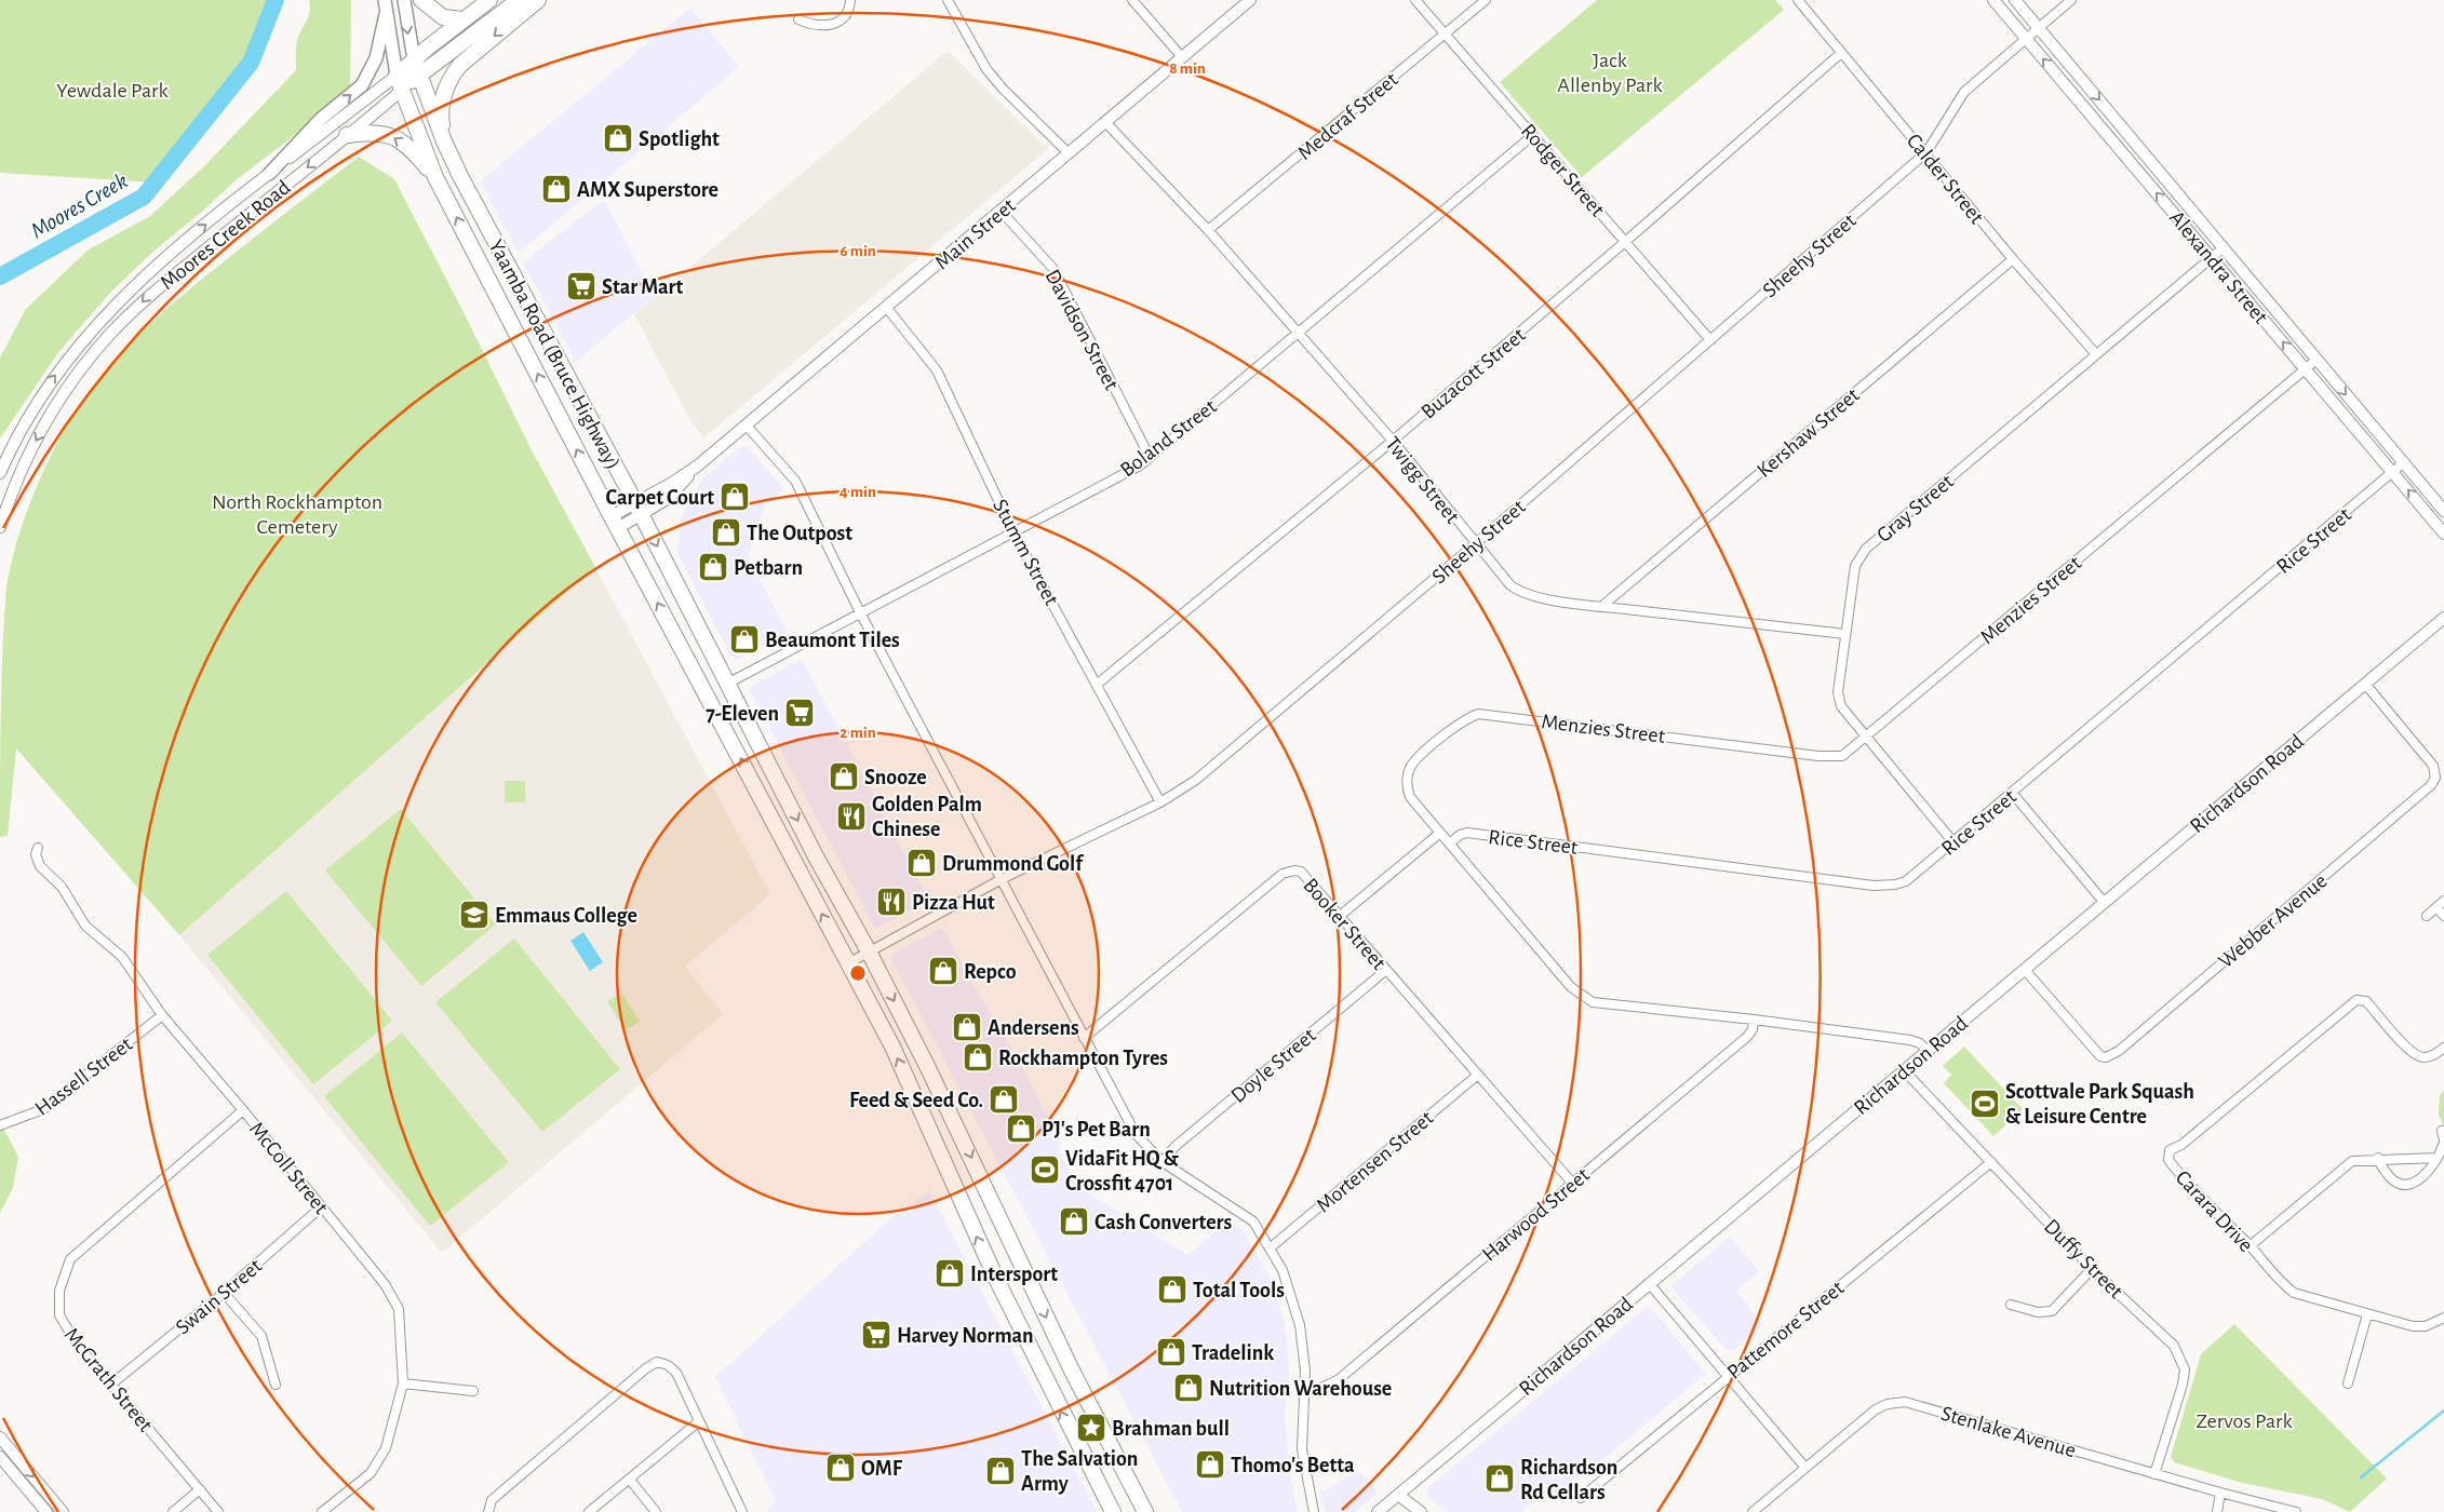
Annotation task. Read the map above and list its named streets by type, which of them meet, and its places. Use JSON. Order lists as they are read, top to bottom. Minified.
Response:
{"streets":{"highway":["Moores Creek Road","Yaamba Road (Bruce Highway)"],"main road":["Main Street","Alexandra Street","Richardson Road"],"street":["Medcraf Street","Rodger Street","Calder Street","Sheehy Street","Davidson Street","Buzacott Street","Kershaw Street","Boland Street","Twigg Street","Gray Street","Rice Street","Stumm Street","Menzies Street","Webber Avenue","Booker Street","Doyle Street","Hassell Street","Mortensen Street","McColl Street","Carara Drive","Harwood Street","Duffy Street","Swain Street","Pattemore Street","McGrath Street","Stenlake Avenue"]},"crossings":[["Medcraf Street","Rodger Street"],["Medcraf Street","Twigg Street"],["Rodger Street","Sheehy Street"],["Rodger Street","Buzacott Street"],["Rodger Street","Boland Street"],["Calder Street","Sheehy Street"],["Calder Street","Buzacott Street"],["Calder Street","Kershaw Street"],["Calder Street","Gray Street"],["Main Street","Davidson Street"],["Main Street","Yaamba Road (Bruce Highway)"],["Main Street","Twigg Street"],["Main Street","Stumm Street"],["Moores Creek Road","Yaamba Road (Bruce Highway)"],["Sheehy Street","Alexandra Street"],["Sheehy Street","Yaamba Road (Bruce Highway)"],["Sheehy Street","Twigg Street"],["Sheehy Street","Stumm Street"],["Alexandra Street","Gray Street"],["Alexandra Street","Rice Street"],["Alexandra Street","Menzies Street"],["Davidson Street","Boland Street"],["Yaamba Road (Bruce Highway)","Boland Street"],["Buzacott Street","Twigg Street"],["Buzacott Street","Stumm Street"],["Kershaw Street","Twigg Street"],["Boland Street","Twigg Street"],["Boland Street","Stumm Street"],["Twigg Street","Gray Street"],["Gray Street","Rice Street"],["Gray Street","Menzies Street"],["Rice Street","Menzies Street"],["Menzies Street","Richardson Road"],["Menzies Street","Harwood Street"],["Richardson Road","Webber Avenue"],["Richardson Road","Duffy Street"],["Booker Street","Doyle Street"],["Booker Street","Mortensen Street"],["Booker Street","Harwood Street"],["Hassell Street","McColl Street"],["McColl Street","Swain Street"],["McColl Street","McGrath Street"],["Duffy Street","Pattemore Street"],["Duffy Street","Stenlake Avenue"],["Swain Street","McGrath Street"]],"water":["Moores Creek"],"parks":["Jack Allenby Park","Yewdale Park","North Rockhampton Cemetery","Zervos Park"],"places":{"shop":["Spotlight","AMX Superstore","Carpet Court","The Outpost","Petbarn","Beaumont Tiles","Snooze","Drummond Golf","Repco","Andersens","Rockhampton Tyres","Feed & Seed Co.","PJ's Pet Barn","Cash Converters","Intersport","Total Tools","Tradelink","Nutrition Warehouse","Thomo's Betta","OMF","The Salvation Army","Richardson Rd Cellars"],"supermarket":["Star Mart","7-Eleven","Harvey Norman"],"restaurant":["Golden Palm Chinese","Pizza Hut"],"school or university":["Emmaus College"],"sports":["Scottvale Park Squash & Leisure Centre","VidaFit HQ & Crossfit 4701"],"place":["Brahman bull"]},"rings":["8 min","6 min","4 min","2 min"]}
